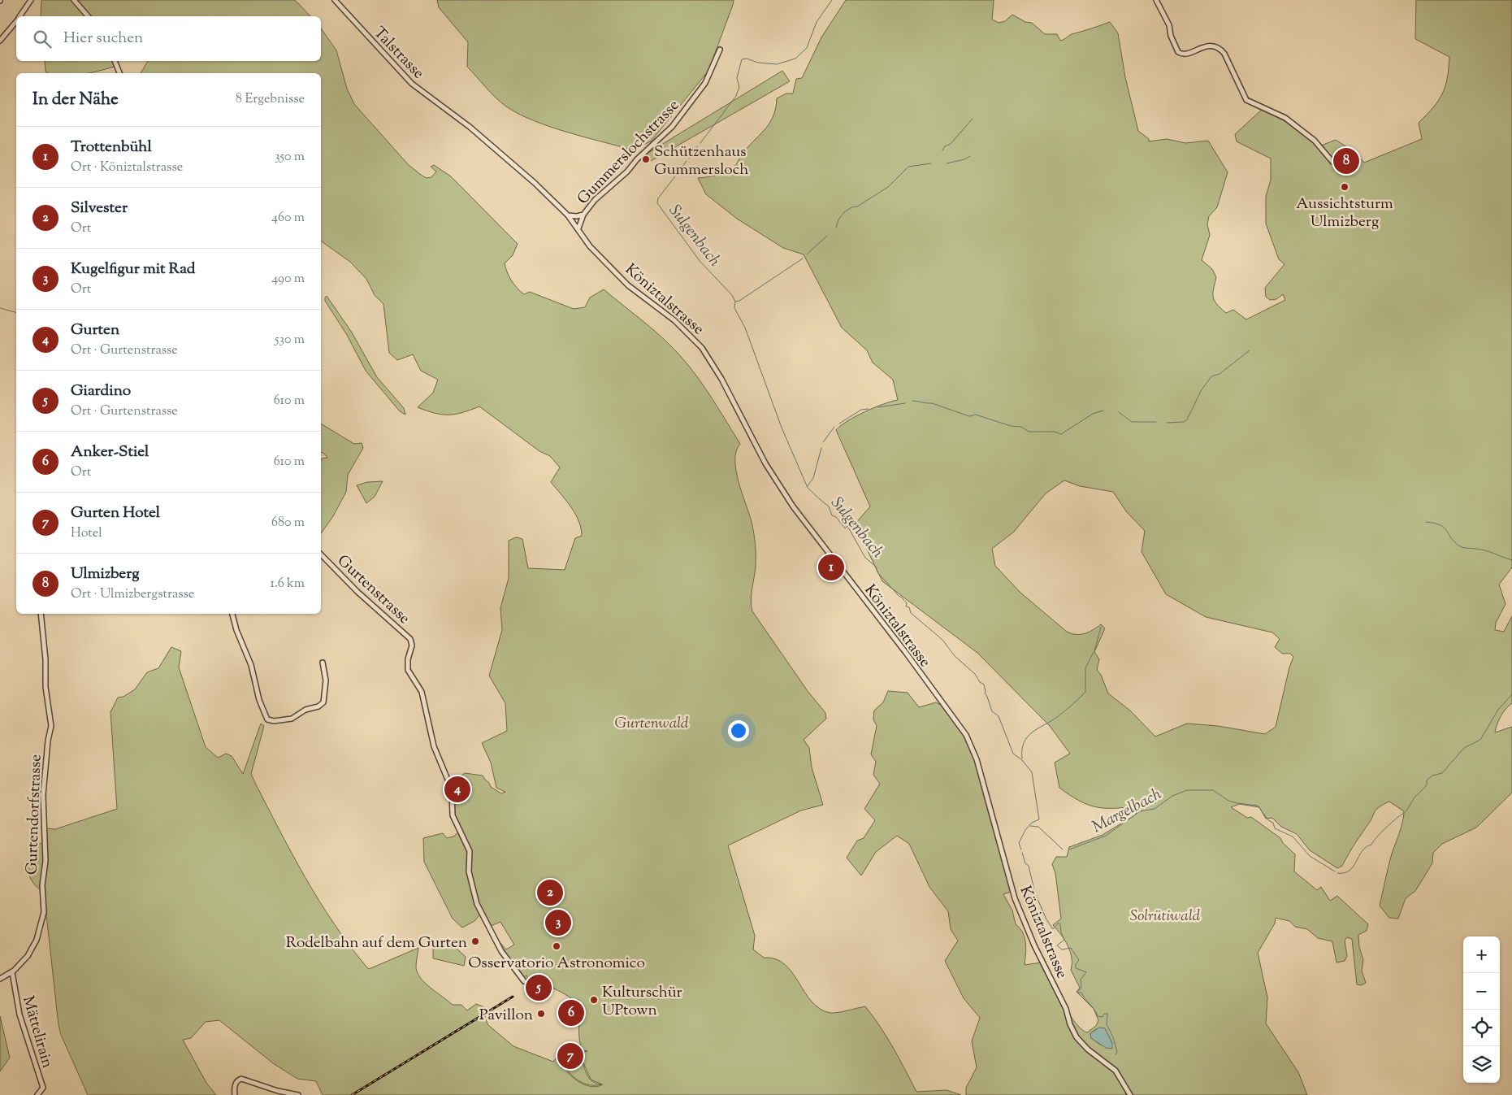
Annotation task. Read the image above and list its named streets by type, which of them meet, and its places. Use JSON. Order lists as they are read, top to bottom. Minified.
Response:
{"streets":{"street":["Talstrasse","Gummerslochstrasse","Köniztalstrasse","Gurtenstrasse","Gurtendorfstrasse","Mättelirain"]},"crossings":[["Talstrasse","Köniztalstrasse"],["Gummerslochstrasse","Köniztalstrasse"],["Gurtendorfstrasse","Mättelirain"]],"water":["Sulgenbach","Margelbach"],"parks":["Gurtenwald","Solrütiwald"],"places":["Schützenhaus Gummersloch","Aussichtsturm Ulmizberg","Rodelbahn auf dem Gurten","Osservatorio Astronomico","Kulturschür UPtown","Pavillon"],"page":{"search":"Hier suchen","heading":["In der Nähe","8 Ergebnisse"],"list":[{"mark":"1","name":"Trottenbühl","note":"Ort · Köniztalstrasse","value":"350 m"},{"mark":"2","name":"Silvester","note":"Ort","value":"460 m"},{"mark":"3","name":"Kugelfigur mit Rad","note":"Ort","value":"490 m"},{"mark":"4","name":"Gurten","note":"Ort · Gurtenstrasse","value":"530 m"},{"mark":"5","name":"Giardino","note":"Ort · Gurtenstrasse","value":"610 m"},{"mark":"6","name":"Anker-Stiel","note":"Ort","value":"610 m"},{"mark":"7","name":"Gurten Hotel","note":"Hotel","value":"680 m"},{"mark":"8","name":"Ulmizberg","note":"Ort · Ulmizbergstrasse","value":"1.6 km"}],"pins":["8","1","4","2","3","5","6","7"],"map_buttons":["+","−"]}}
